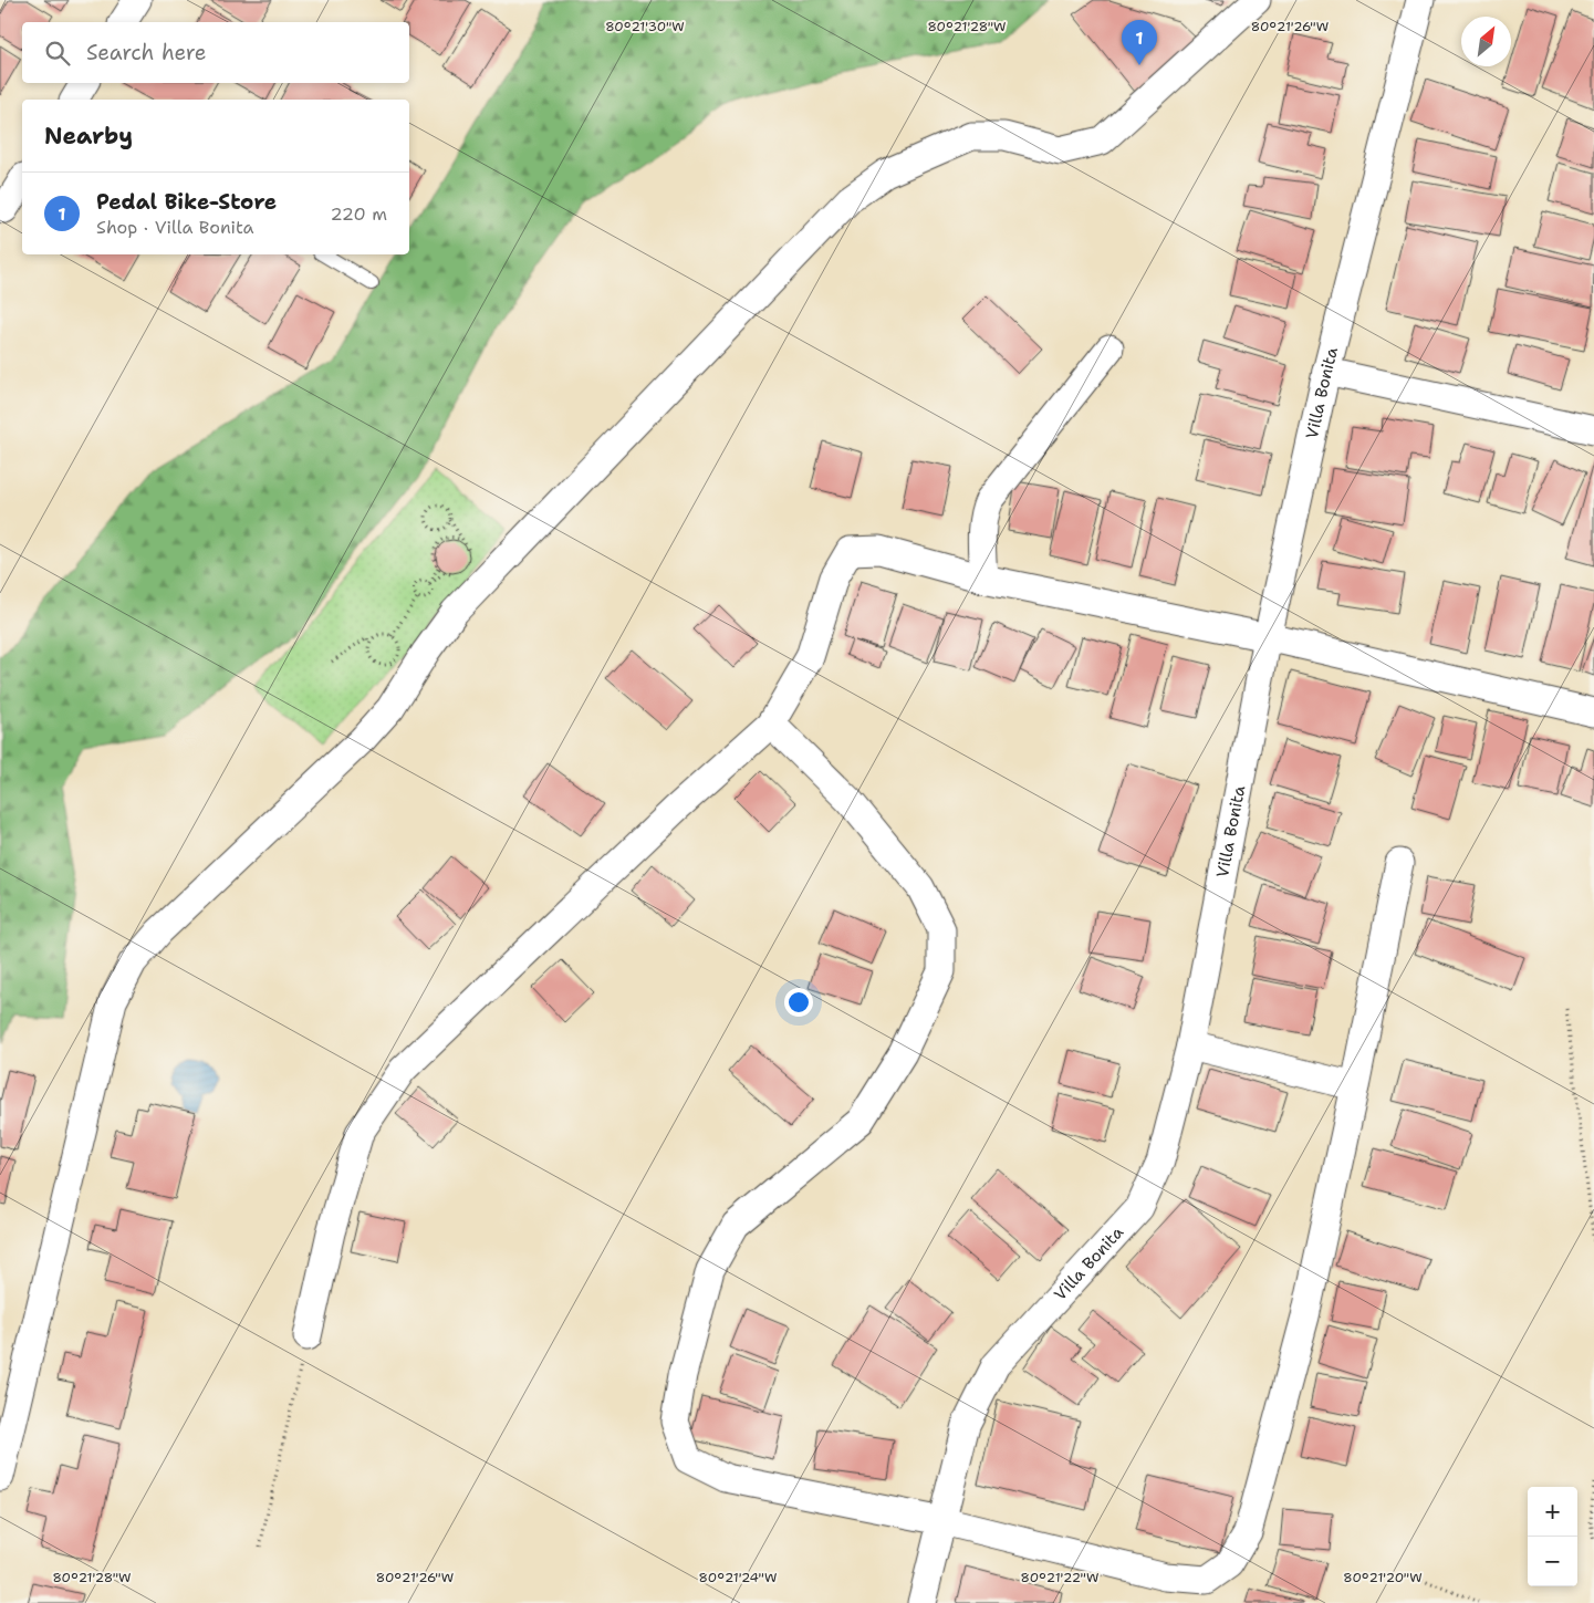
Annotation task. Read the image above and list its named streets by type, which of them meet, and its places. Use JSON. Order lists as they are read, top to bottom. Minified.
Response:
{"streets":{"street":["Villa Bonita"]},"north":"top right","page":{"pins":"1","search":"Search here","heading":"Nearby","list":[{"mark":"1","name":"Pedal Bike-Store","note":"Shop · Villa Bonita","value":"220 m"}],"map_buttons":["+","−"]},"coordinates":["80°21'30\"W","80°21'28\"W","80°21'26\"W","80°21'24\"W","80°21'22\"W","80°21'20\"W"]}
